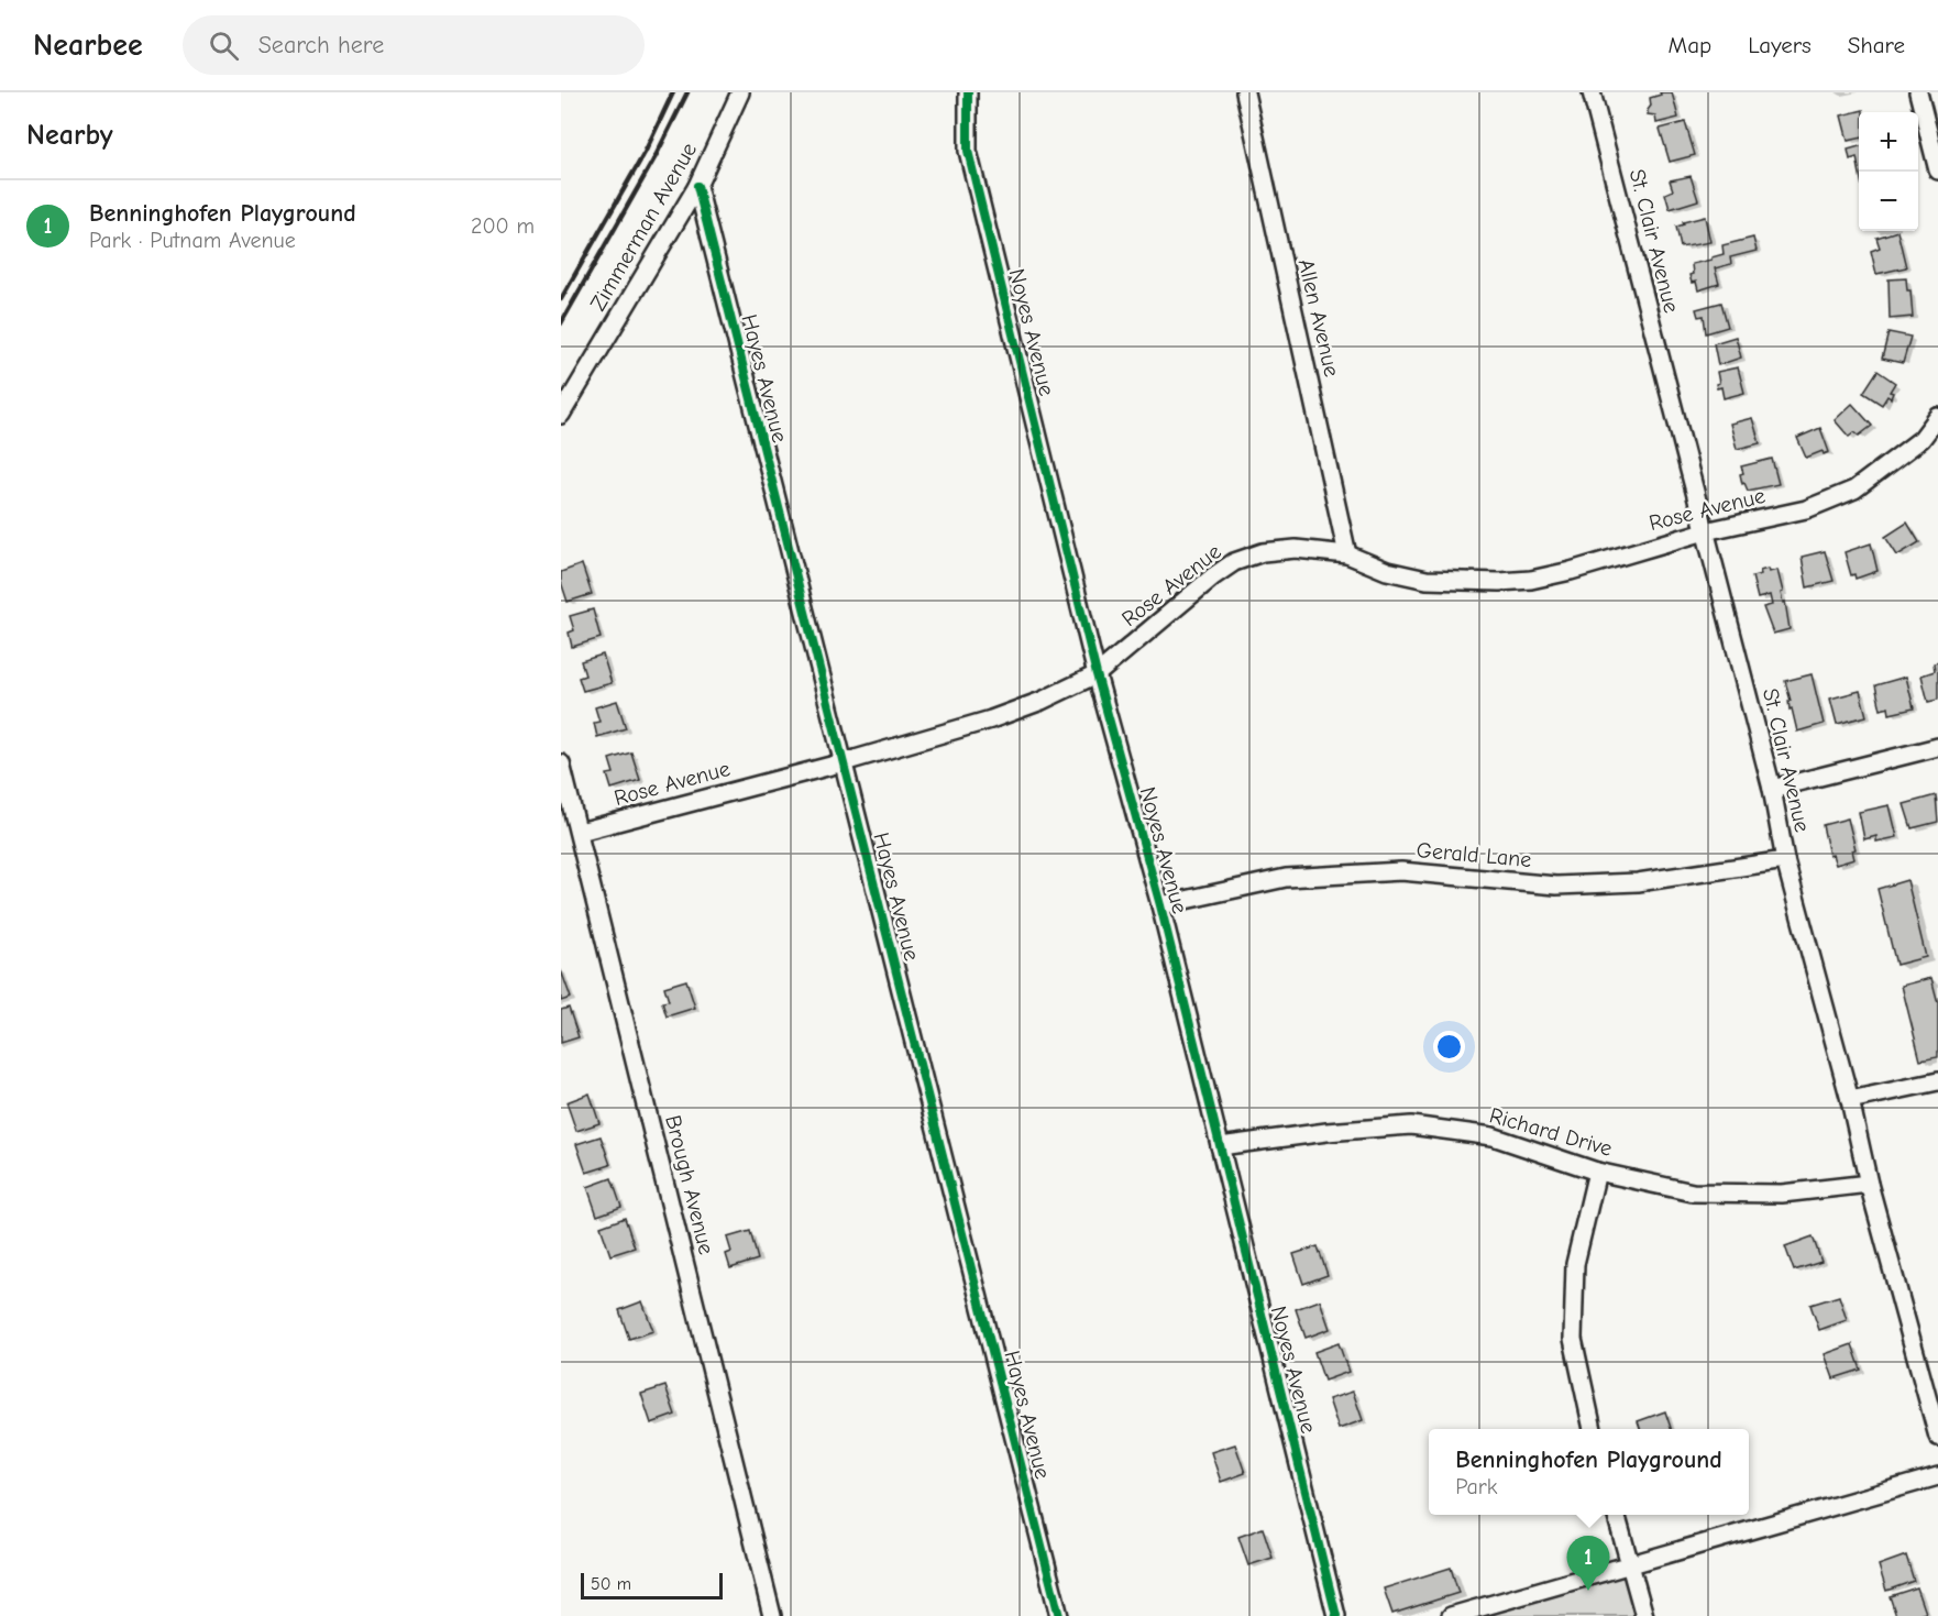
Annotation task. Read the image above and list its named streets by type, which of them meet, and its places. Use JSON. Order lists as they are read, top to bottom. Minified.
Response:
{"streets":{"street":["Zimmerman Avenue","St. Clair Avenue","Allen Avenue","Noyes Avenue","Hayes Avenue","Rose Avenue","Gerald Lane","Richard Drive","Brough Avenue"]},"crossings":[["Zimmerman Avenue","Hayes Avenue"],["St. Clair Avenue","Rose Avenue"],["St. Clair Avenue","Gerald Lane"],["St. Clair Avenue","Richard Drive"],["Allen Avenue","Rose Avenue"],["Noyes Avenue","Rose Avenue"],["Noyes Avenue","Gerald Lane"],["Noyes Avenue","Richard Drive"],["Hayes Avenue","Rose Avenue"],["Rose Avenue","Brough Avenue"]],"scale_bar":"50 m","page":{"header":"Nearbee","search":"Search here","nav":["Map","Layers","Share"],"heading":"Nearby","map_buttons":["+","−"],"list":[{"mark":"1","name":"Benninghofen Playground","note":"Park · Putnam Avenue","value":"200 m"}],"popup":["Benninghofen Playground","Park"],"pins":"1","scale":"50 m"}}
